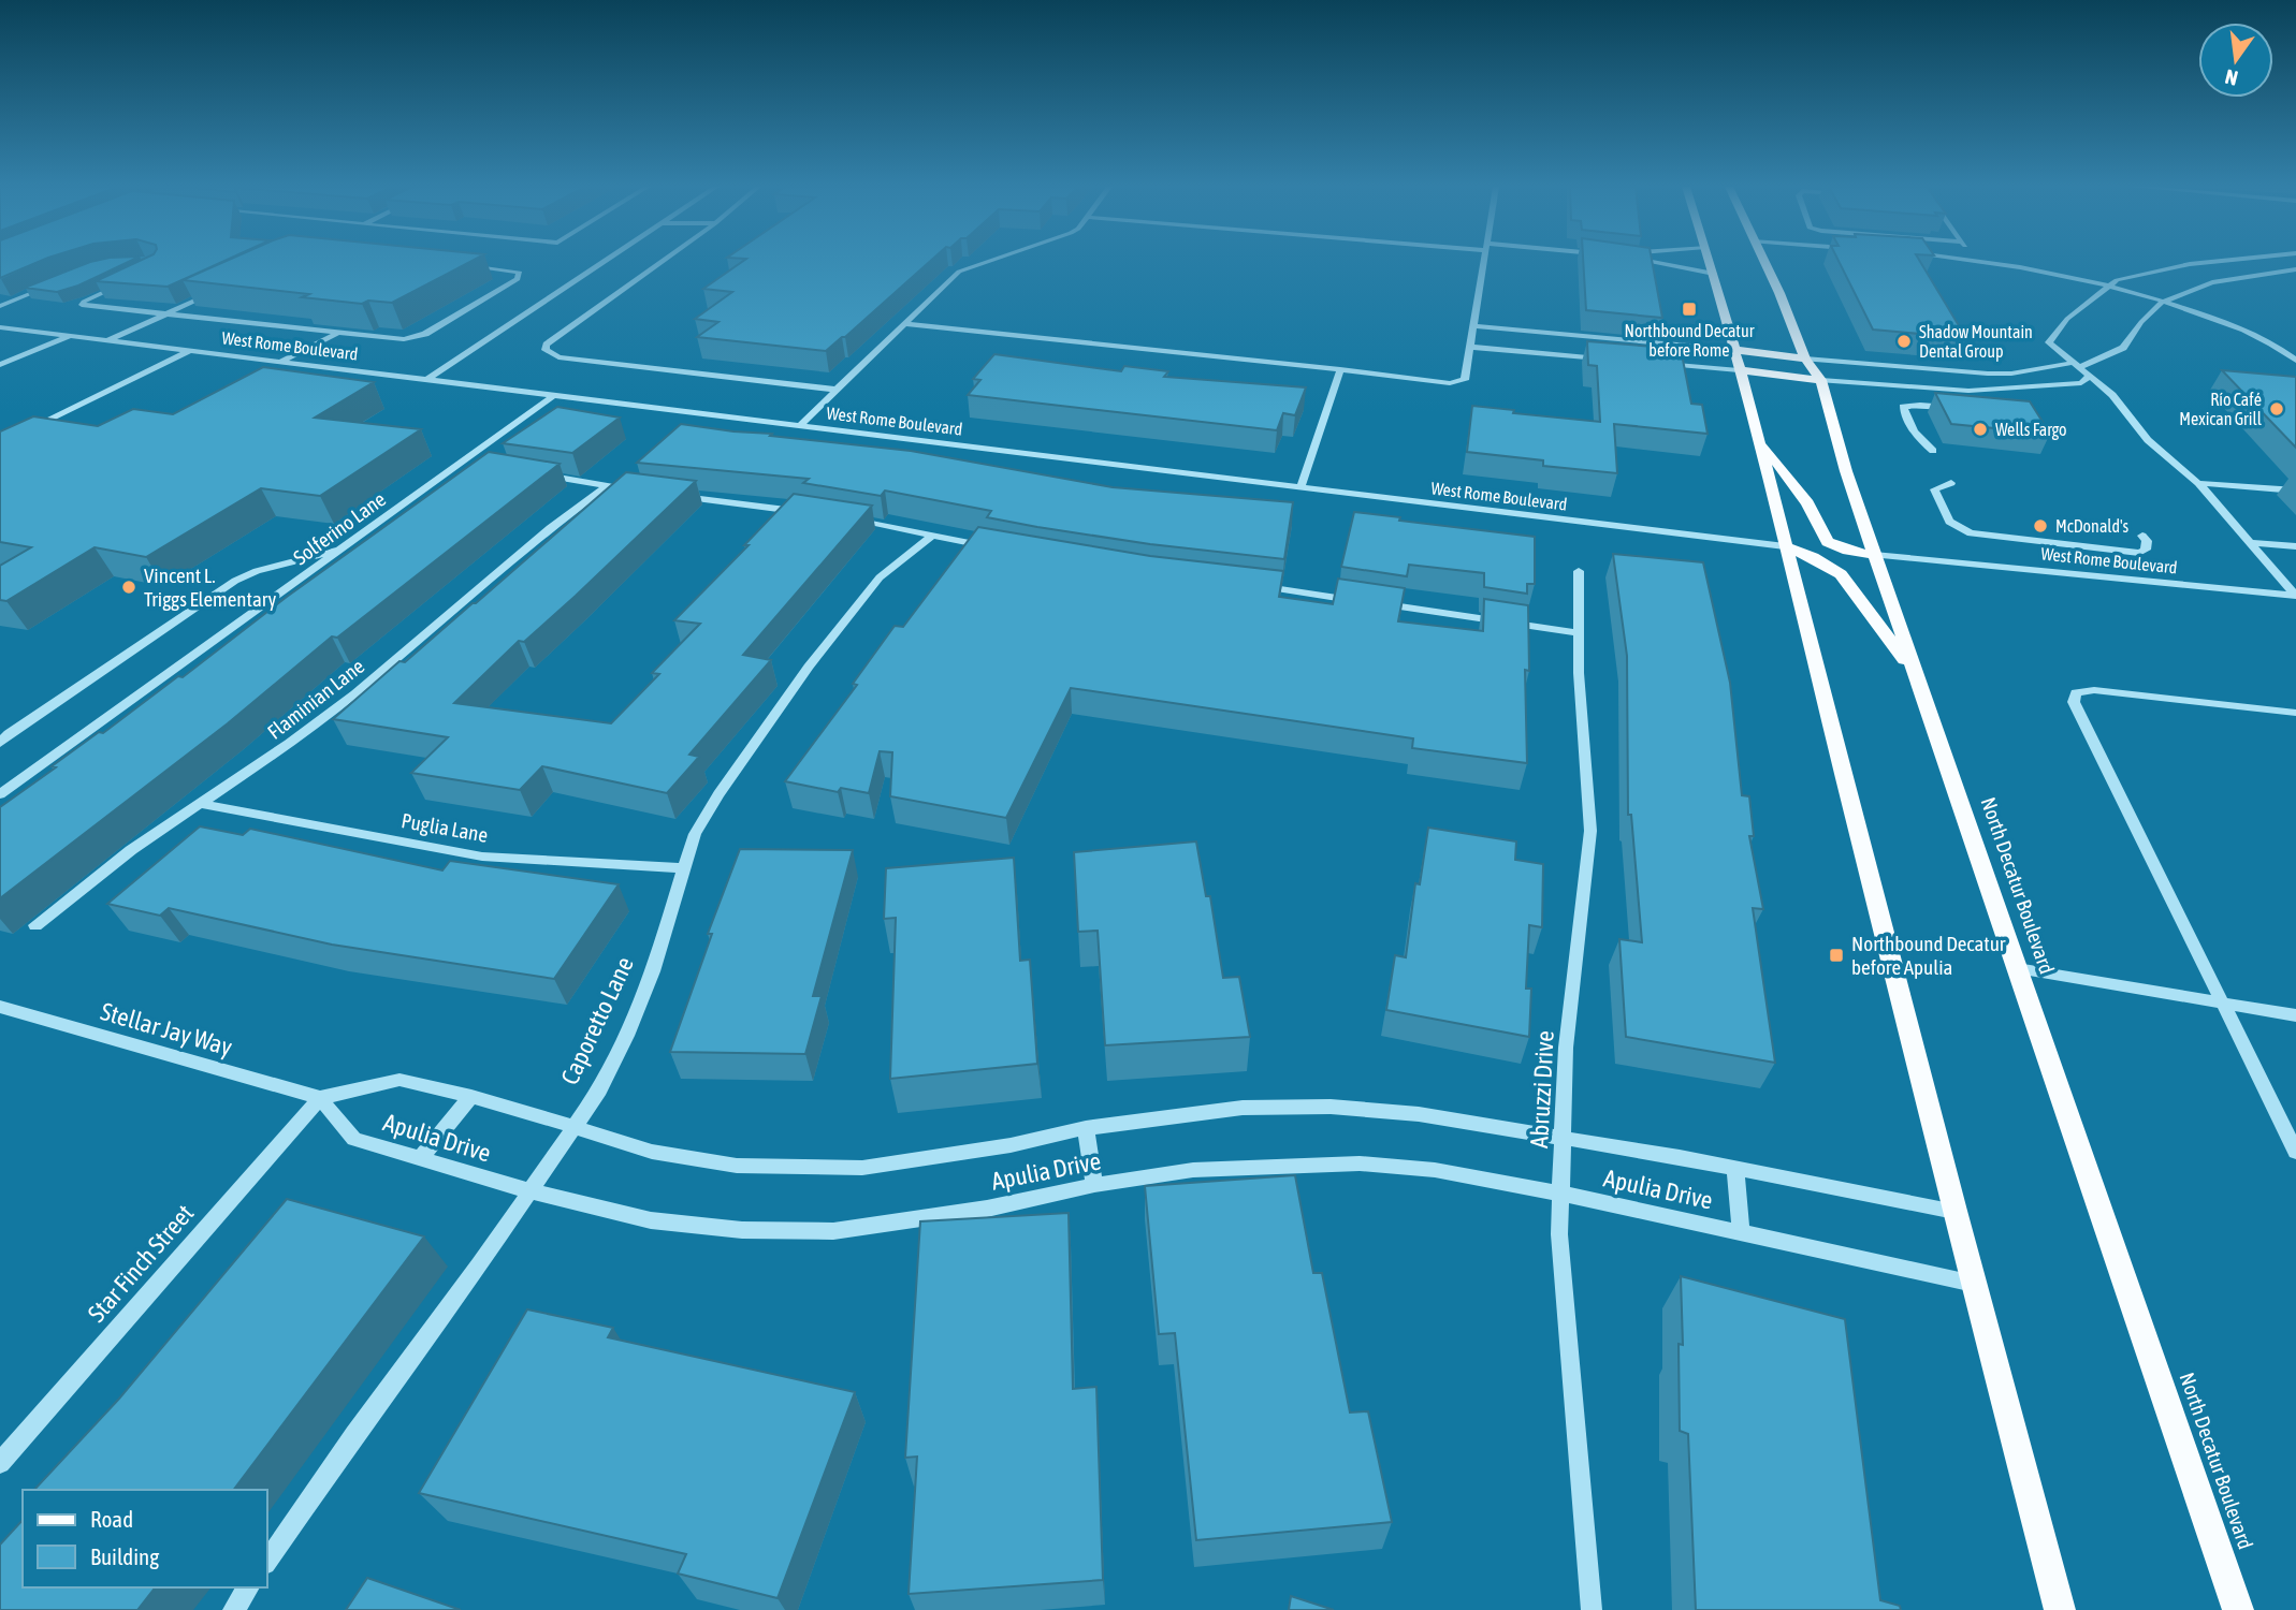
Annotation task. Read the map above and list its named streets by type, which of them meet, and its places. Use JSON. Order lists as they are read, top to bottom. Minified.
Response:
{"streets":{"main road":["North Decatur Boulevard"],"street":["West Rome Boulevard","Solferino Lane","Flaminian Lane","Puglia Lane","Caporetto Lane","Stellar Jay Way","Abruzzi Drive","Apulia Drive","Star Finch Street"]},"crossings":[["West Rome Boulevard","Solferino Lane"],["West Rome Boulevard","North Decatur Boulevard"],["Flaminian Lane","Puglia Lane"],["Puglia Lane","Caporetto Lane"],["Caporetto Lane","Apulia Drive"],["Stellar Jay Way","Apulia Drive"],["Stellar Jay Way","Star Finch Street"],["Abruzzi Drive","Apulia Drive"],["Apulia Drive","Star Finch Street"]],"places":{"transit":["Northbound Decatur before Rome","Northbound Decatur before Apulia"],"other":["Shadow Mountain Dental Group","Río Café Mexican Grill","Wells Fargo","McDonald's","Vincent L. Triggs Elementary"]},"legend":["Road","Building"],"north":"bottom"}
